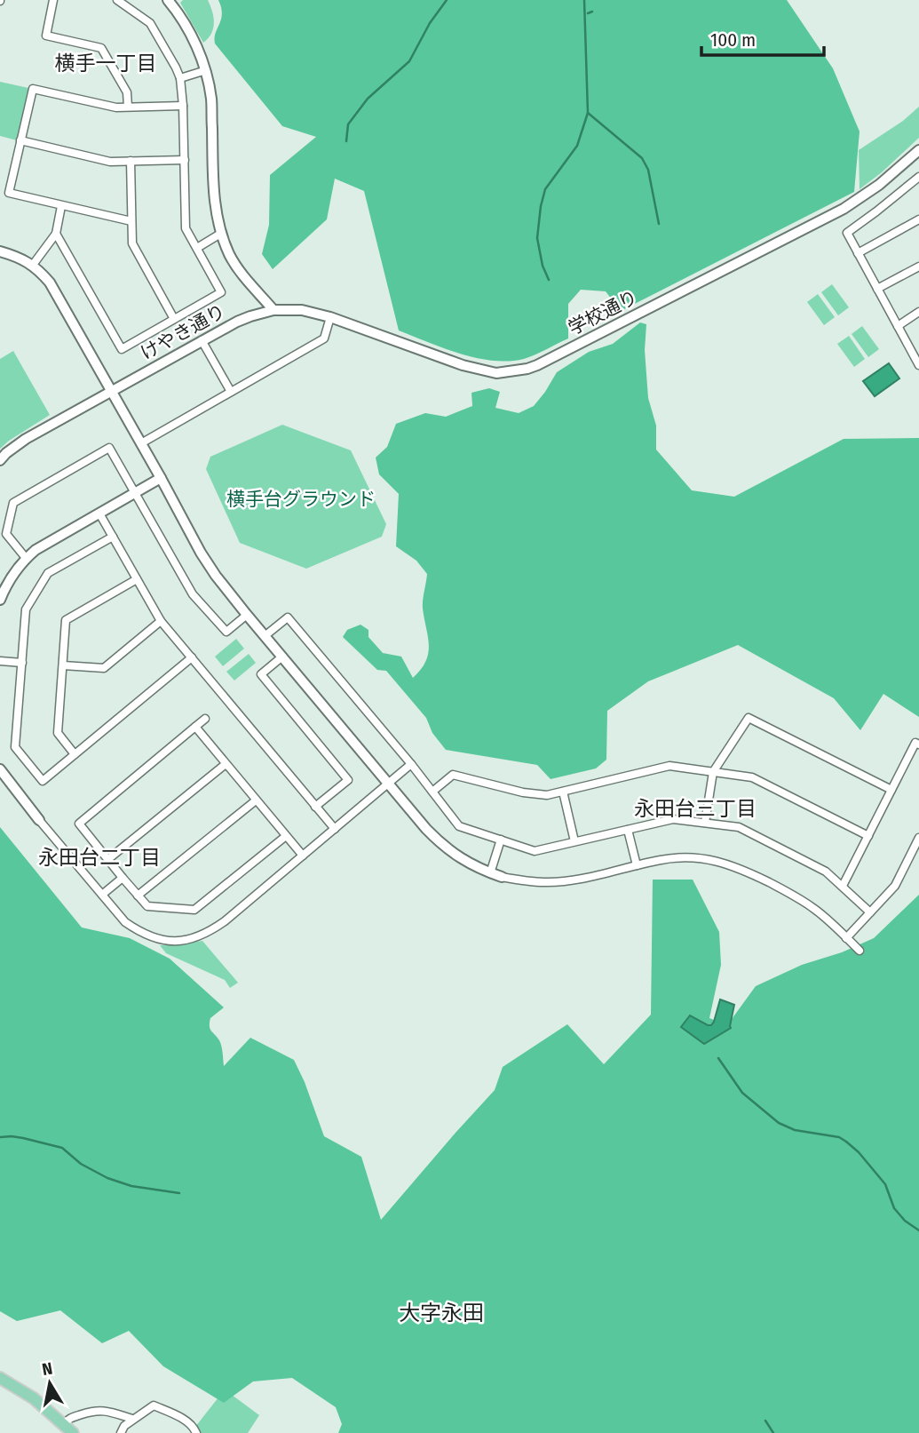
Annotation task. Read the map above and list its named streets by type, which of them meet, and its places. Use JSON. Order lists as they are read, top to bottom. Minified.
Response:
{"streets":{"street":["学校通り","けやき通り"]},"crossings":[["学校通り","けやき通り"]],"districts":["横手一丁目","永田台三丁目","永田台二丁目","大字永田"],"parks":["横手台グラウンド"],"scale_bar":"100 m","north":"top"}
